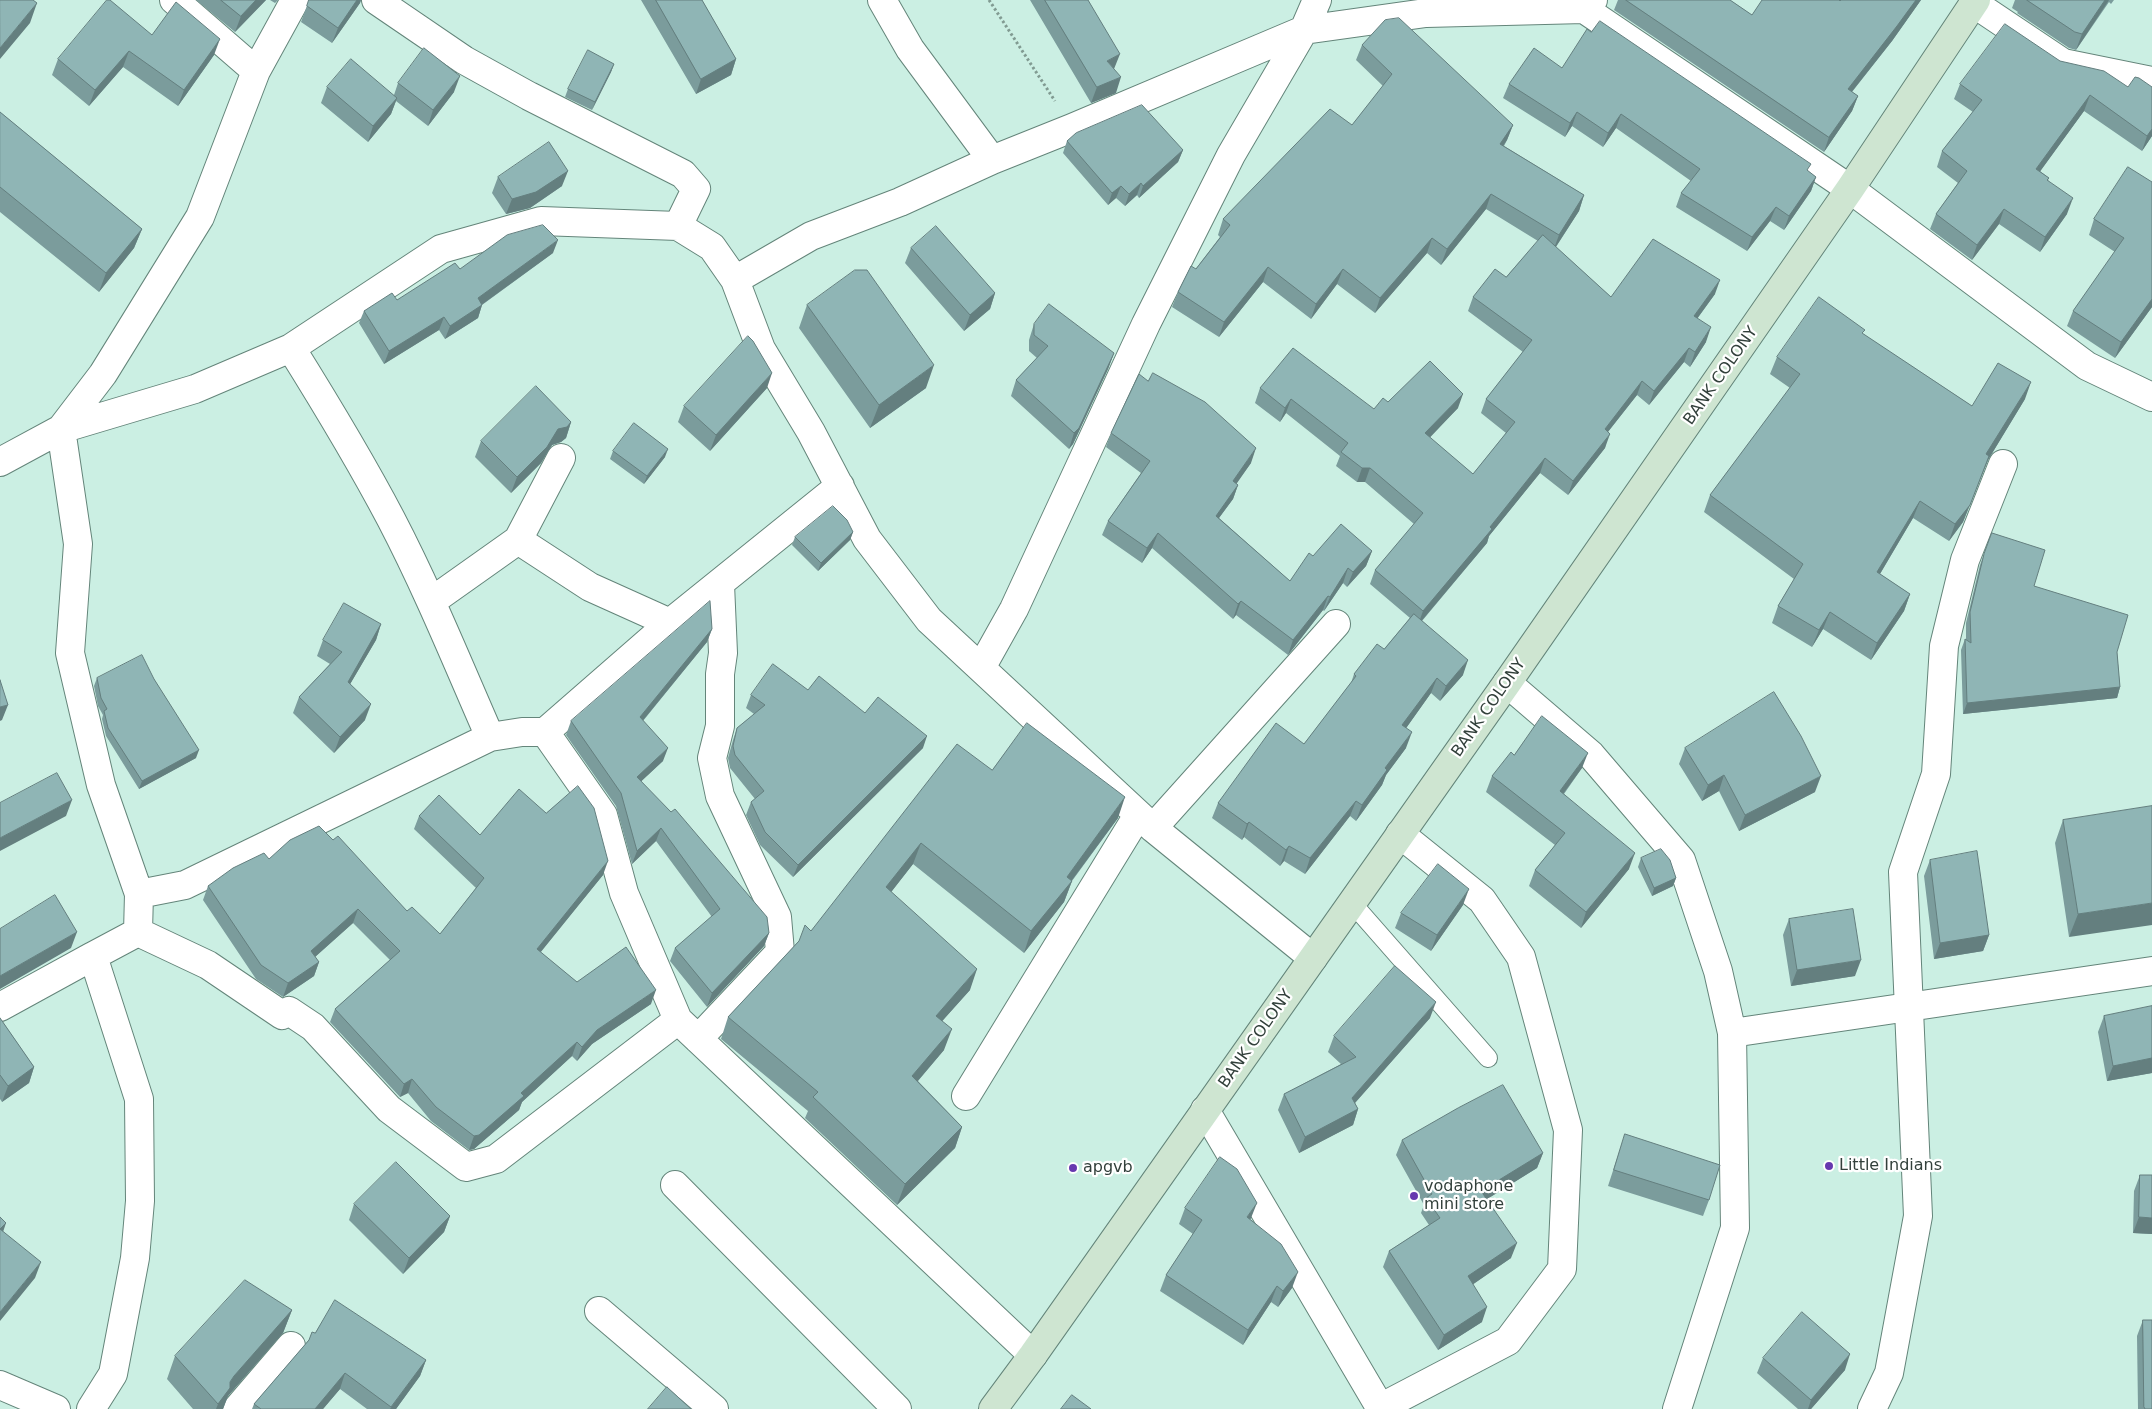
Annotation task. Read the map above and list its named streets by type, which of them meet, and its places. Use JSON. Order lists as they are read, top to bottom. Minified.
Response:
{"streets":{"main road":["BANK COLONY"]},"places":["Little Indians","apgvb","vodaphone mini store"]}
